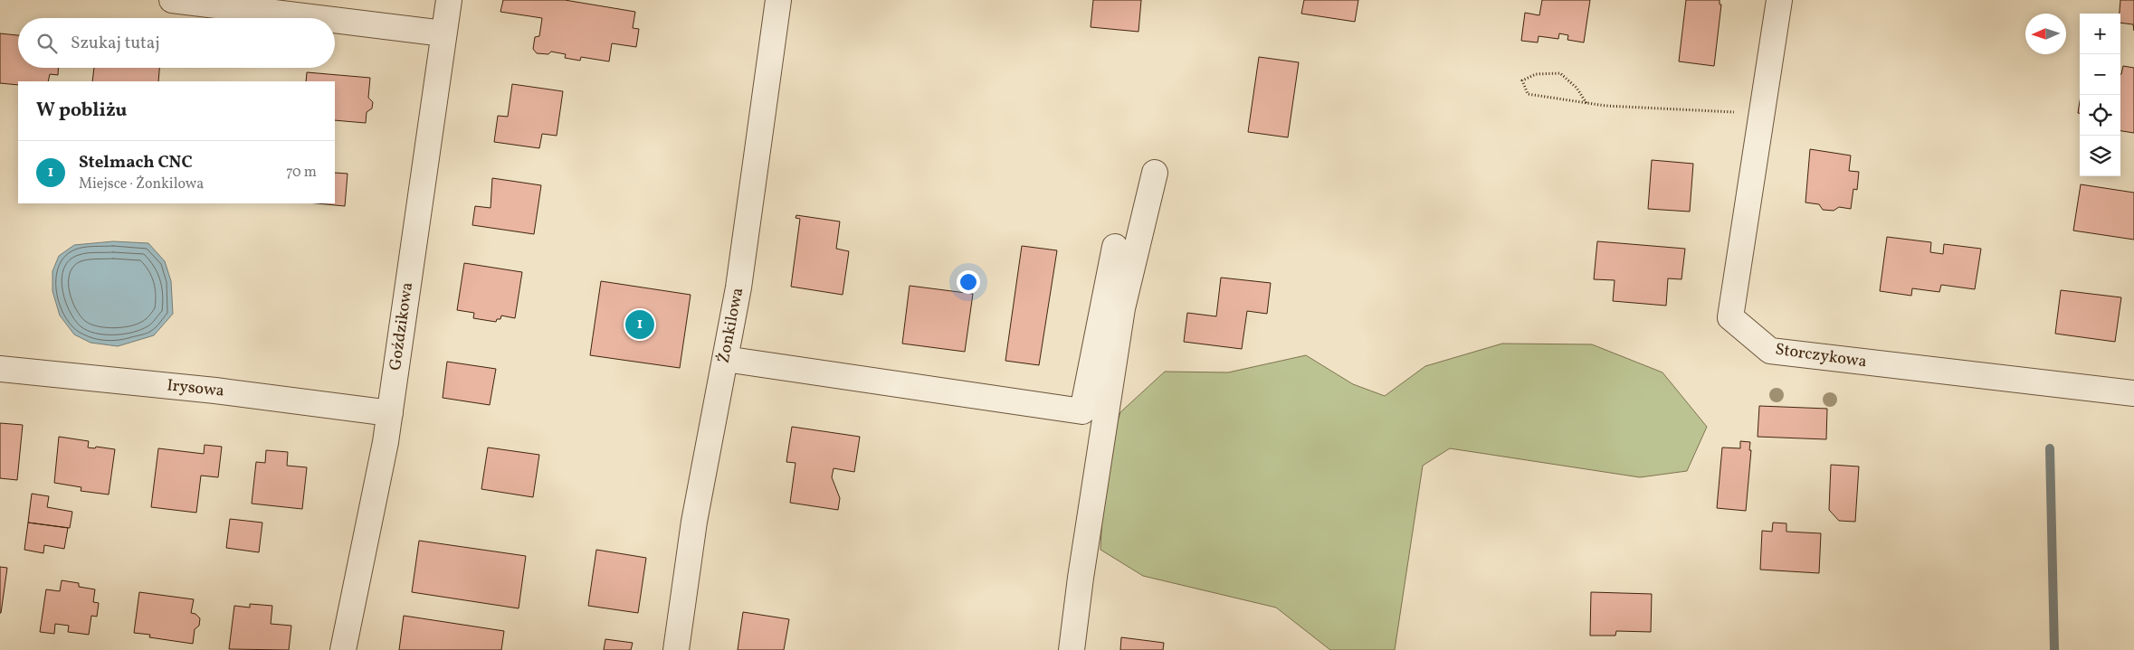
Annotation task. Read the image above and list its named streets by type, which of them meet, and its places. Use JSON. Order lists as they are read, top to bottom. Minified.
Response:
{"streets":{"street":["Żonkilowa","Goździkowa","Storczykowa","Irysowa"]},"crossings":[["Goździkowa","Irysowa"]],"north":"left","page":{"map_buttons":["+","−"],"search":"Szukaj tutaj","heading":"W pobliżu","list":[{"mark":"1","name":"Stelmach CNC","note":"Miejsce · Żonkilowa","value":"70 m"}],"pins":"1"}}
